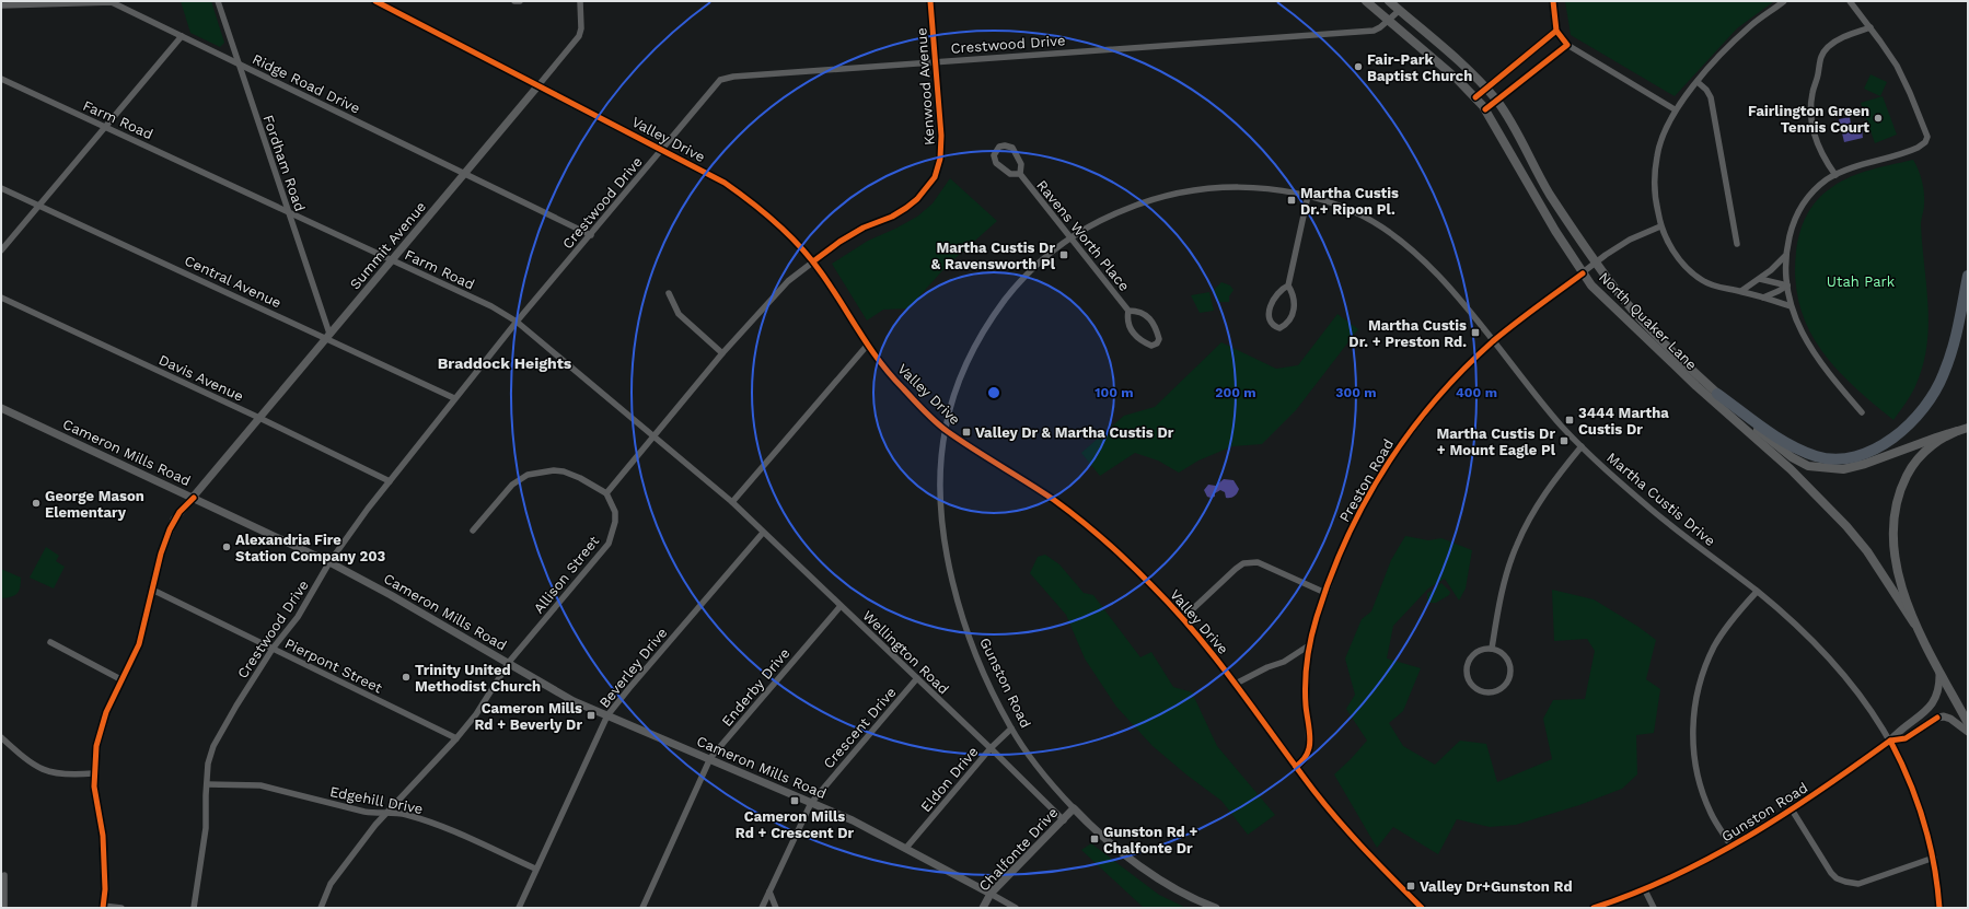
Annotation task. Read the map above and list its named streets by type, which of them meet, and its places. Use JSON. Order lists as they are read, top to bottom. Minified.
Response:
{"streets":{"main road":["North Quaker Lane"],"street":["Crestwood Drive","Ridge Road Drive","Kenwood Avenue","Farm Road","Valley Drive","Fordham Road","Ravens Worth Place","Summit Avenue","Central Avenue","Davis Avenue","Cameron Mills Road","Preston Road","Martha Custis Drive","Allison Street","Wellington Road","Pierpont Street","Beverley Drive","Gunston Road","Enderby Drive","Crescent Drive","Eldon Drive","Edgehill Drive","Chalfonte Drive"]},"crossings":[["Crestwood Drive","Ridge Road Drive"],["Crestwood Drive","Kenwood Avenue"],["Crestwood Drive","Farm Road"],["Crestwood Drive","Valley Drive"],["Crestwood Drive","Central Avenue"],["Crestwood Drive","North Quaker Lane"],["Crestwood Drive","Davis Avenue"],["Crestwood Drive","Cameron Mills Road"],["Crestwood Drive","Pierpont Street"],["Crestwood Drive","Edgehill Drive"],["Ridge Road Drive","Fordham Road"],["Ridge Road Drive","Summit Avenue"],["Kenwood Avenue","Valley Drive"],["Farm Road","Fordham Road"],["Farm Road","Summit Avenue"],["Farm Road","Wellington Road"],["Valley Drive","Summit Avenue"],["Valley Drive","Preston Road"],["Valley Drive","Martha Custis Drive"],["Valley Drive","Gunston Road"],["Fordham Road","Summit Avenue"],["Fordham Road","Central Avenue"],["Ravens Worth Place","Martha Custis Drive"],["Summit Avenue","Central Avenue"],["Summit Avenue","Davis Avenue"],["Summit Avenue","Cameron Mills Road"],["Summit Avenue","Pierpont Street"],["North Quaker Lane","Preston Road"],["Cameron Mills Road","Allison Street"],["Cameron Mills Road","Beverley Drive"],["Cameron Mills Road","Enderby Drive"],["Cameron Mills Road","Crescent Drive"],["Cameron Mills Road","Eldon Drive"],["Cameron Mills Road","Chalfonte Drive"],["Preston Road","Martha Custis Drive"],["Martha Custis Drive","Gunston Road"],["Allison Street","Pierpont Street"],["Allison Street","Edgehill Drive"],["Wellington Road","Beverley Drive"],["Wellington Road","Enderby Drive"],["Wellington Road","Crescent Drive"],["Wellington Road","Eldon Drive"],["Wellington Road","Chalfonte Drive"],["Beverley Drive","Edgehill Drive"],["Gunston Road","Eldon Drive"],["Gunston Road","Chalfonte Drive"]],"districts":["Braddock Heights"],"parks":["Utah Park"],"places":{"other":["Fair-Park Baptist Church","Fairlington Green Tennis Court","George Mason Elementary","Alexandria Fire Station Company 203","Trinity United Methodist Church"],"transit":["Martha Custis Dr.+ Ripon Pl.","Martha Custis Dr & Ravensworth Pl","Martha Custis Dr. + Preston Rd.","3444 Martha Custis Dr","Valley Dr & Martha Custis Dr","Martha Custis Dr + Mount Eagle Pl","Cameron Mills Rd + Beverly Dr","Cameron Mills Rd + Crescent Dr","Gunston Rd + Chalfonte Dr","Valley Dr+Gunston Rd"]},"rings":["100 m","200 m","300 m","400 m"]}
